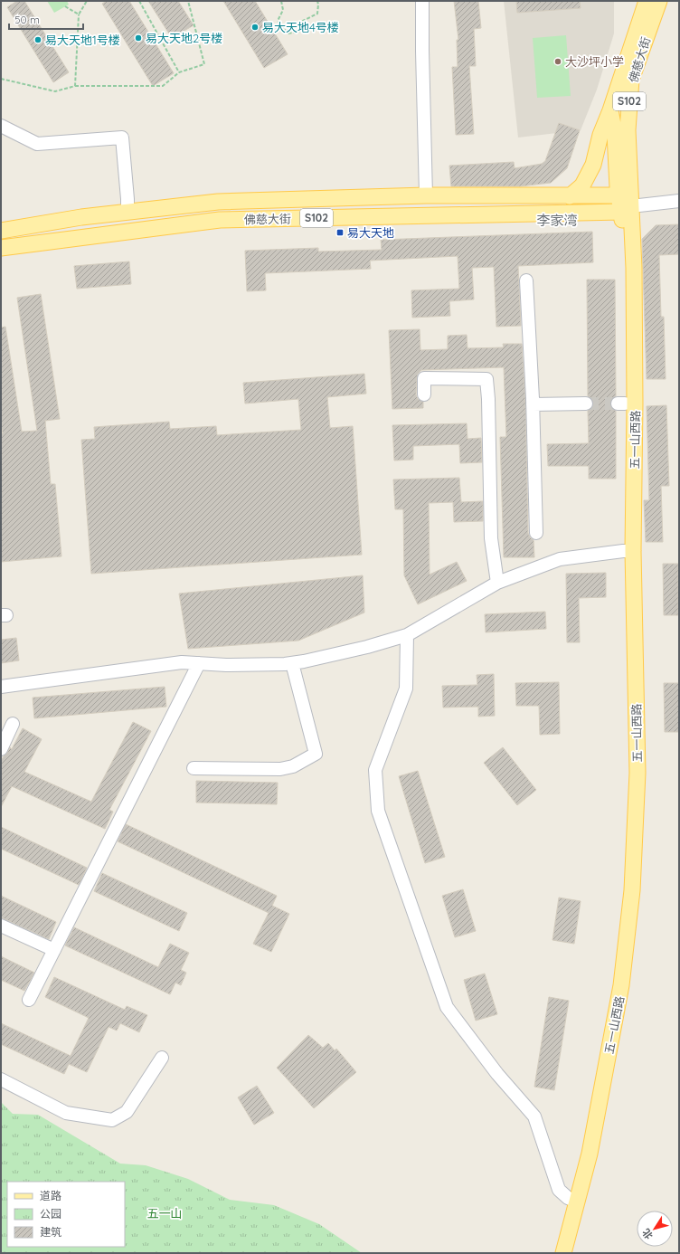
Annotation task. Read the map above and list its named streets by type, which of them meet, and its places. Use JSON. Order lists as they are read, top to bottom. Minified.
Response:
{"streets":{"main road":["佛慈大街","S102","五一山西路"]},"crossings":[["佛慈大街","五一山西路"]],"districts":["李家湾"],"parks":["五一山"],"places":{"other":["易大天地4号楼","易大天地2号楼","易大天地1号楼","大沙坪小学"],"transit":["易大天地"]},"legend":["道路","公园","建筑"],"scale_bar":"50 m","north":"bottom left"}
